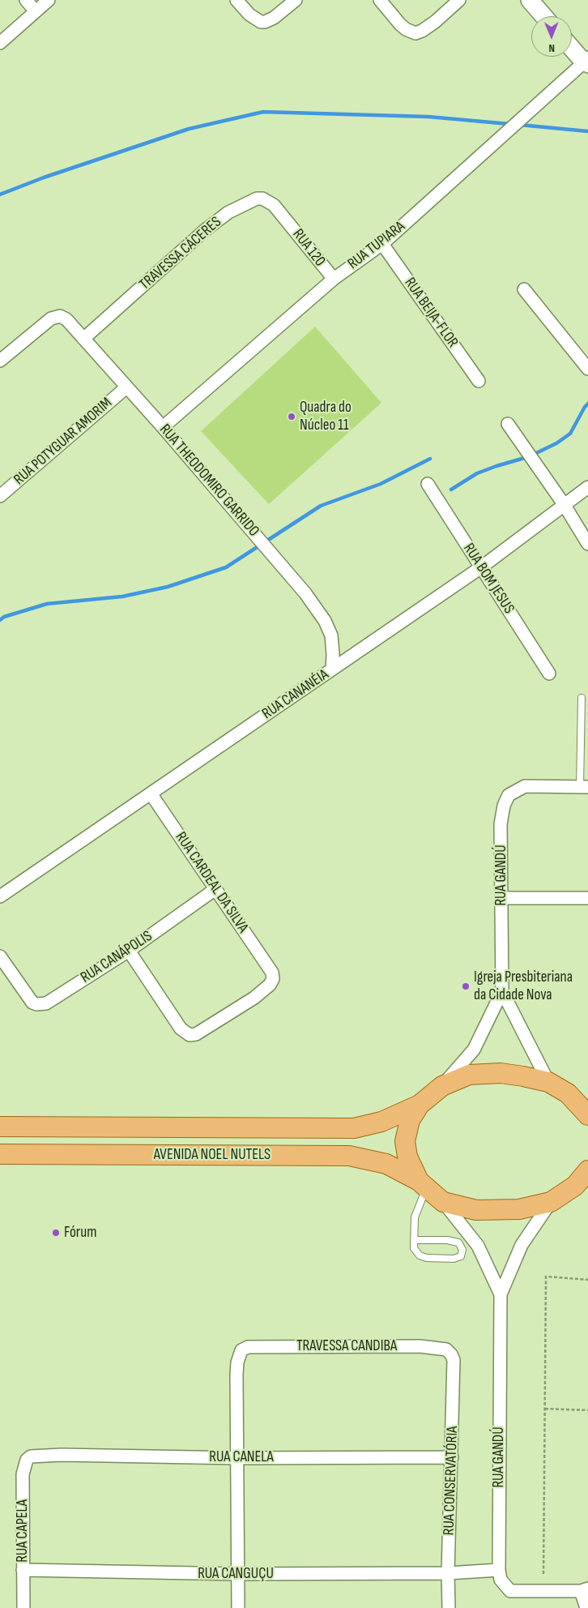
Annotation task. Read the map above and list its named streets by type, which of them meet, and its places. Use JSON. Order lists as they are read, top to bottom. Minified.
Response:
{"streets":{"main road":["AVENIDA NOEL NUTELS"],"street":["RUA TUPIARA","RUA 120","TRAVESSA CÁCERES","RUA BEIJA-FLOR","RUA POTYGUAR AMORIM","RUA THEODOMIRO GARRIDO","RUA BOM JESUS","RUA CANANÉIA","RUA GANDÚ","RUA CARDEAL DA SILVA","RUA CANÁPOLIS","TRAVESSA CANDIBA","RUA CANELA","RUA CONSERVATÓRIA","RUA CAPELA","RUA CANGUÇU"]},"crossings":[["RUA TUPIARA","RUA 120"],["RUA TUPIARA","RUA BEIJA-FLOR"],["RUA TUPIARA","RUA THEODOMIRO GARRIDO"],["RUA 120","TRAVESSA CÁCERES"],["TRAVESSA CÁCERES","RUA THEODOMIRO GARRIDO"],["RUA POTYGUAR AMORIM","RUA THEODOMIRO GARRIDO"],["RUA THEODOMIRO GARRIDO","RUA CANANÉIA"],["RUA BOM JESUS","RUA CANANÉIA"],["RUA CANANÉIA","RUA CARDEAL DA SILVA"],["RUA CARDEAL DA SILVA","RUA CANÁPOLIS"],["TRAVESSA CANDIBA","RUA CANELA"],["TRAVESSA CANDIBA","RUA CONSERVATÓRIA"],["RUA CANELA","RUA CONSERVATÓRIA"],["RUA CANELA","RUA CAPELA"],["RUA CONSERVATÓRIA","RUA CANGUÇU"],["RUA CAPELA","RUA CANGUÇU"]],"places":["Quadra do Núcleo 11","Igreja Presbiteriana da Cidade Nova","Fórum"],"north":"bottom"}
